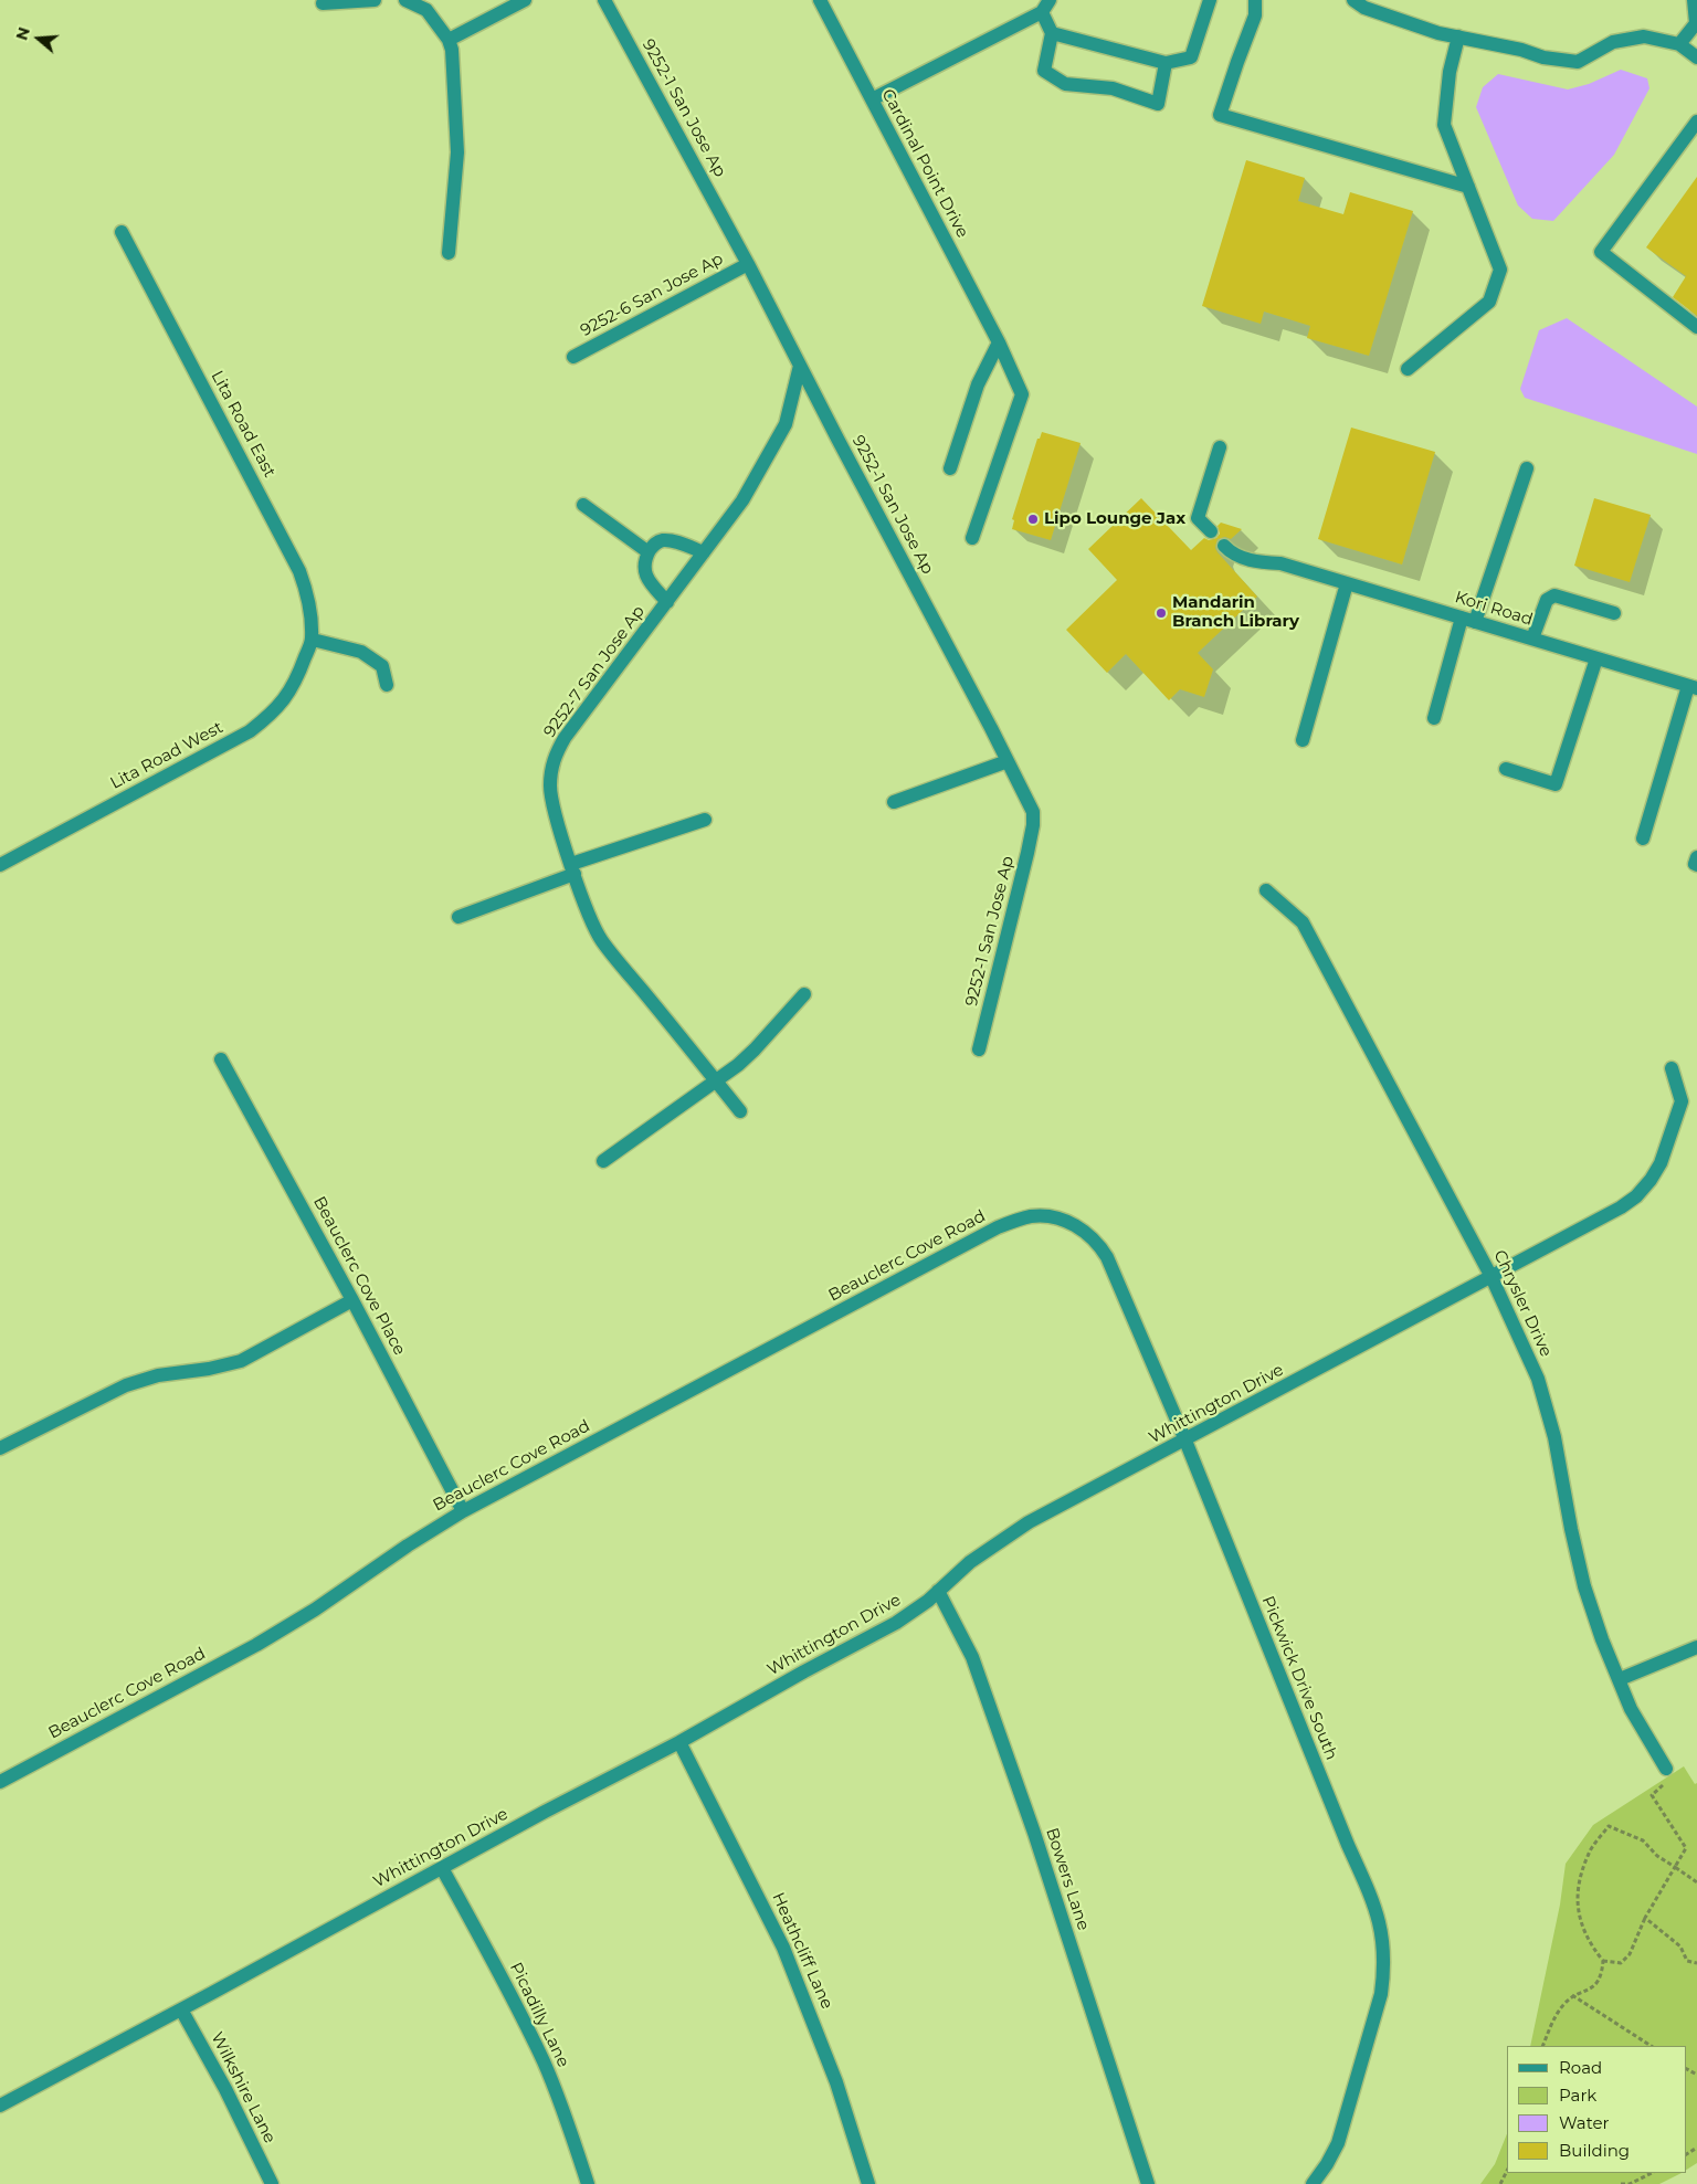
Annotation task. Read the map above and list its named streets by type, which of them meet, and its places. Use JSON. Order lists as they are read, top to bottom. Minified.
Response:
{"streets":{"street":["9252-1 San Jose Ap","Cardinal Point Drive","9252-6 San Jose Ap","Lita Road East","Kori Road","9252-7 San Jose Ap","Lita Road West","Beauclerc Cove Road","Beauclerc Cove Place","Chrysler Drive","Whittington Drive","Pickwick Drive South","Bowers Lane","Heathcliff Lane","Picadilly Lane","Wilkshire Lane"]},"crossings":[["9252-1 San Jose Ap","9252-6 San Jose Ap"],["9252-1 San Jose Ap","9252-7 San Jose Ap"],["Lita Road East","Lita Road West"],["Beauclerc Cove Road","Beauclerc Cove Place"],["Beauclerc Cove Road","Pickwick Drive South"],["Chrysler Drive","Whittington Drive"],["Whittington Drive","Pickwick Drive South"],["Whittington Drive","Bowers Lane"],["Whittington Drive","Heathcliff Lane"],["Whittington Drive","Picadilly Lane"],["Whittington Drive","Wilkshire Lane"]],"places":["Lipo Lounge Jax","Mandarin Branch Library"],"legend":["Road","Park","Water","Building"],"north":"left"}
